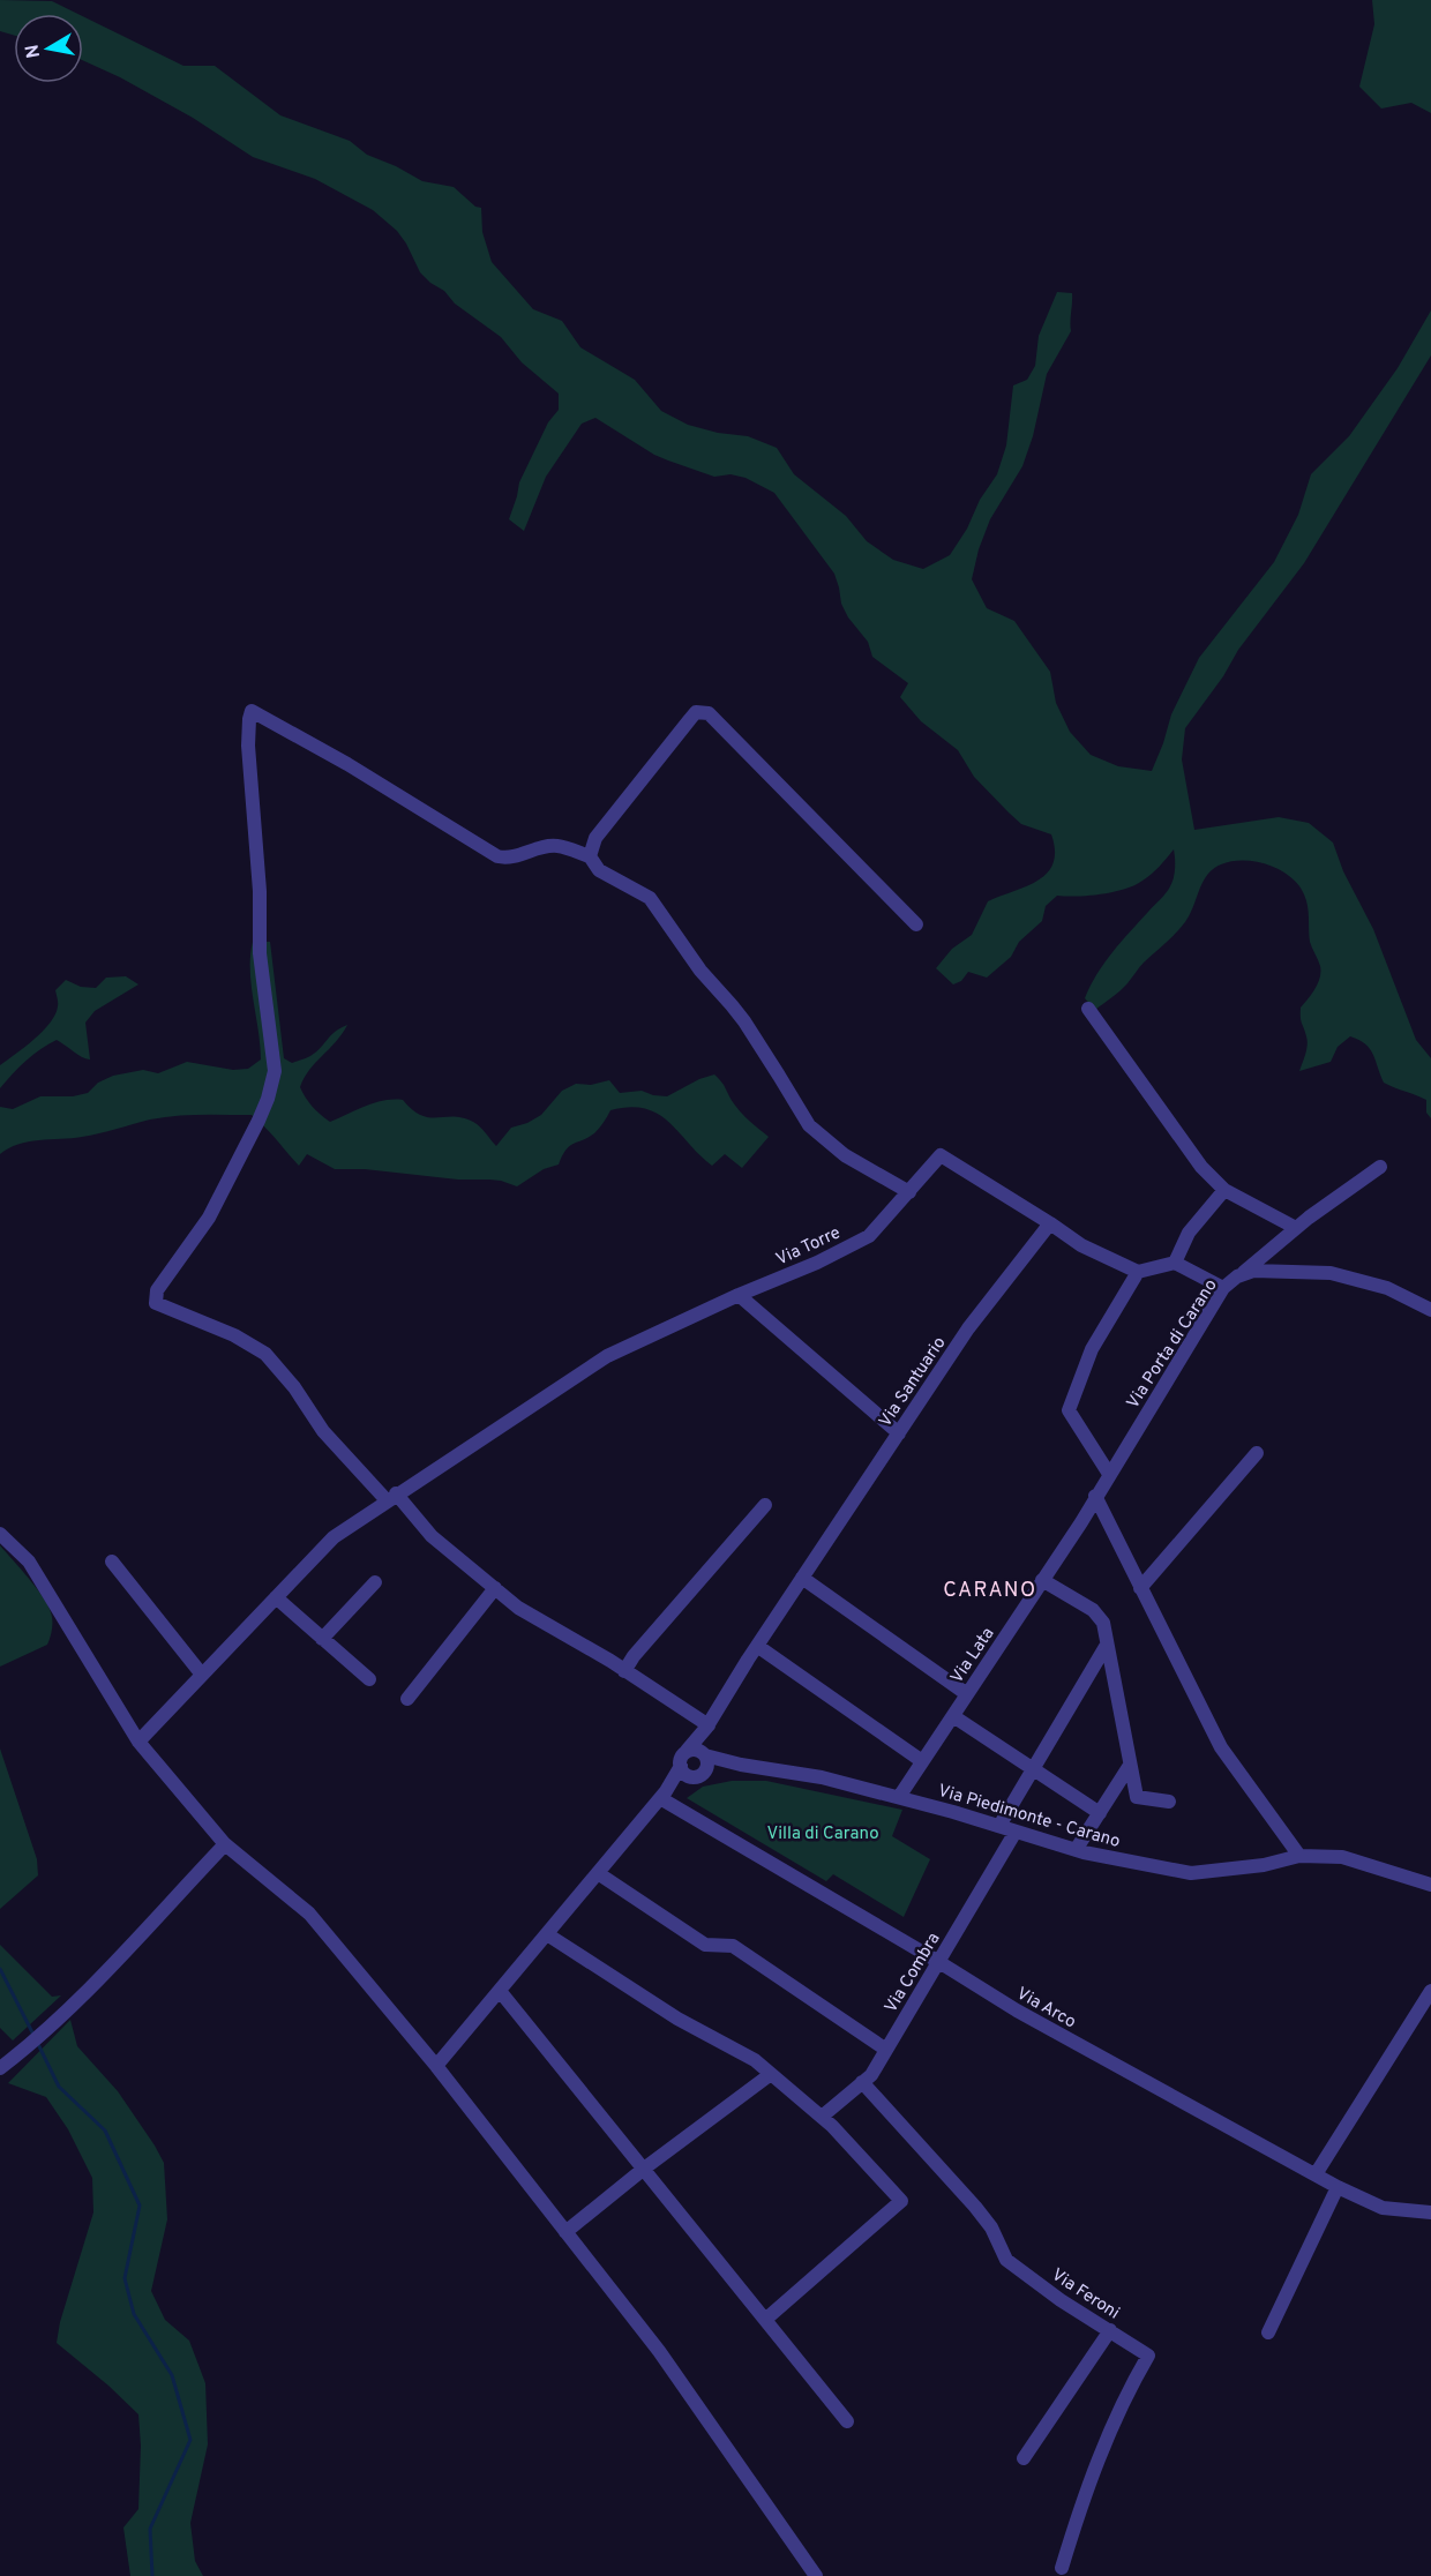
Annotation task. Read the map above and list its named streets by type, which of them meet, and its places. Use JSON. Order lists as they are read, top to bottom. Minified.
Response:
{"streets":{"street":["Via Torre","Via Porta di Carano","Via Santuario","Via Lata","Via Piedimonte - Carano","Via Combra","Via Arco","Via Feroni"]},"crossings":[["Via Torre","Via Santuario"],["Via Porta di Carano","Via Lata"],["Via Santuario","Via Piedimonte - Carano"],["Via Lata","Via Piedimonte - Carano"],["Via Piedimonte - Carano","Via Combra"],["Via Combra","Via Arco"],["Via Combra","Via Feroni"]],"districts":["CARANO"],"parks":["Villa di Carano"],"north":"left"}
